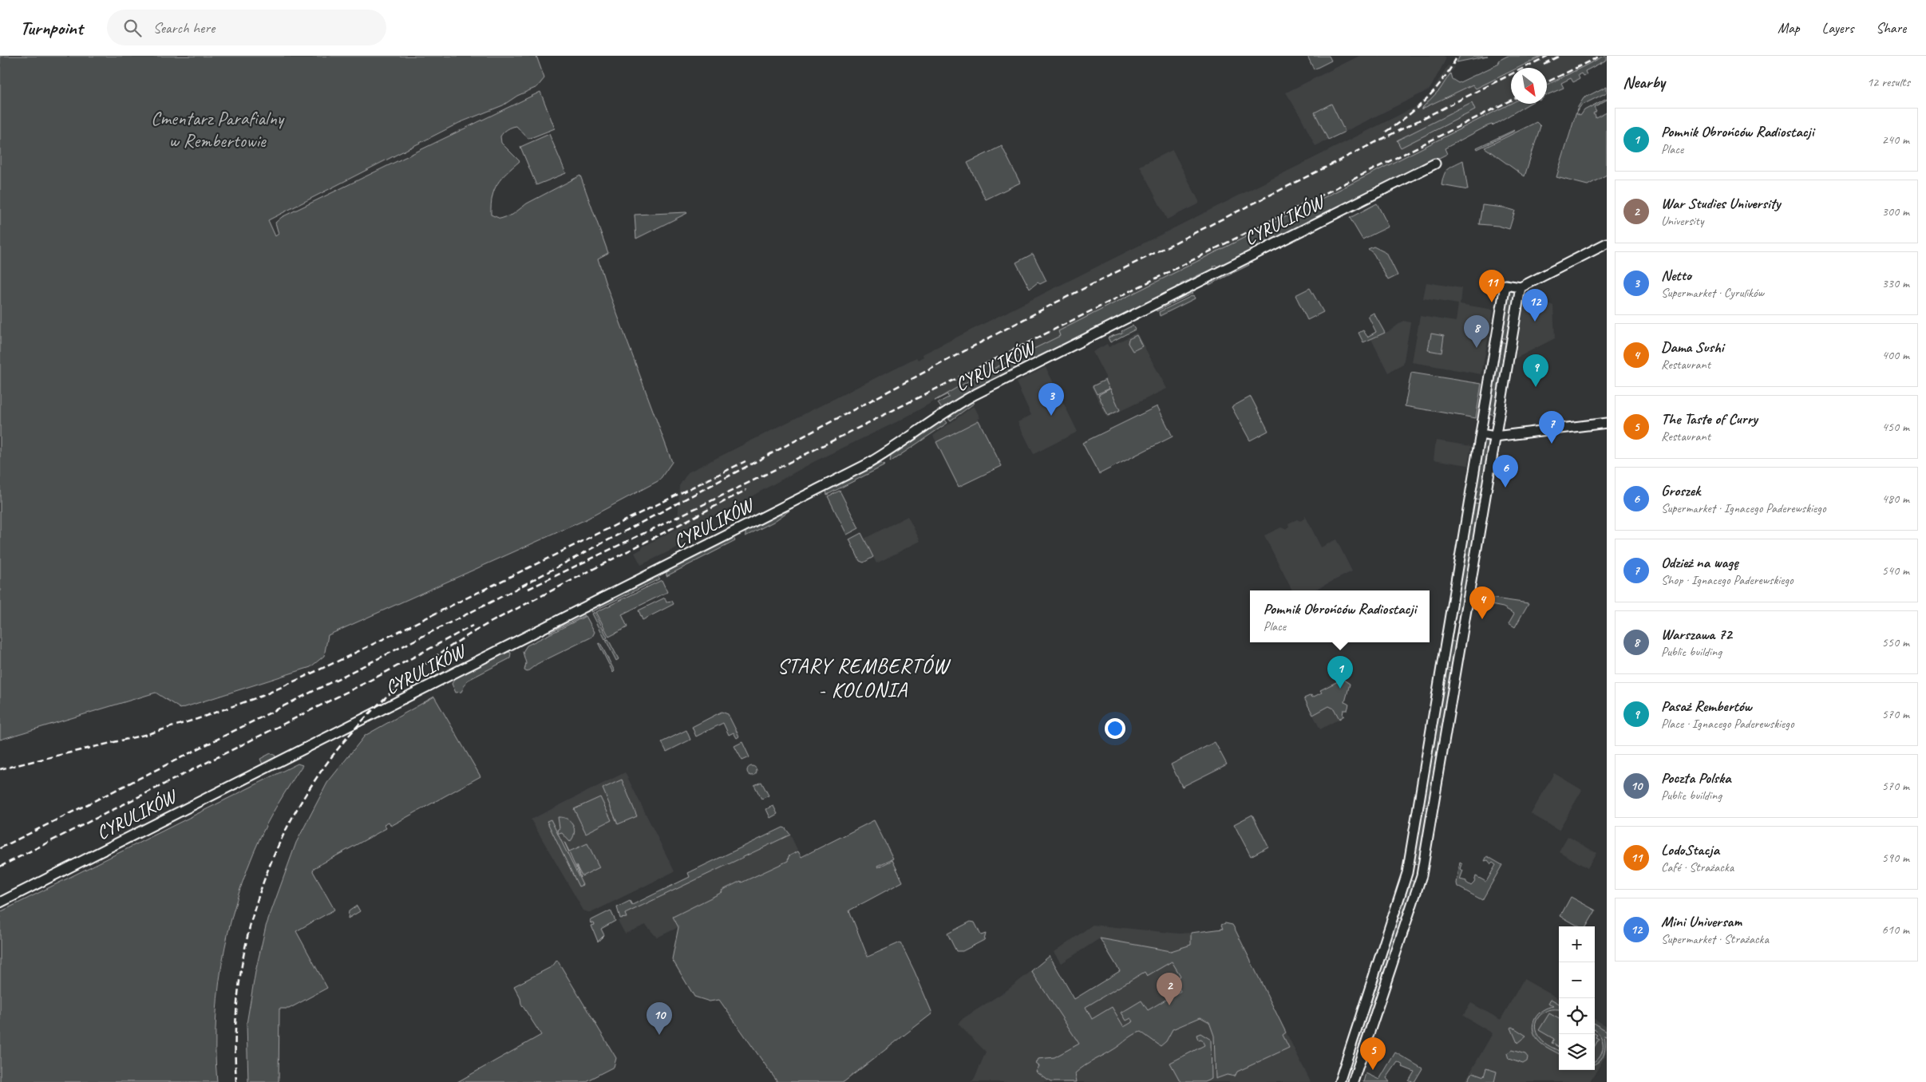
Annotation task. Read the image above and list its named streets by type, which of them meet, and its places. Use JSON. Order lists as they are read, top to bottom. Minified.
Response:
{"streets":{"street":["CYRULIKÓW"]},"districts":["STARY REMBERTÓW - KOLONIA"],"parks":["Cmentarz Parafialny w Rembertowie"],"north":"bottom right","page":{"header":"Turnpoint","search":"Search here","nav":["Map","Layers","Share"],"heading":["Nearby","12 results"],"list":[{"mark":"1","name":"Pomnik Obrońców Radiostacji","note":"Place","value":"240 m"},{"mark":"2","name":"War Studies University","note":"University","value":"300 m"},{"mark":"3","name":"Netto","note":"Supermarket · Cyrulików","value":"330 m"},{"mark":"4","name":"Dama Sushi","note":"Restaurant","value":"400 m"},{"mark":"5","name":"The Taste of Curry","note":"Restaurant","value":"450 m"},{"mark":"6","name":"Groszek","note":"Supermarket · Ignacego Paderewskiego","value":"480 m"},{"mark":"7","name":"Odzież na wagę","note":"Shop · Ignacego Paderewskiego","value":"540 m"},{"mark":"8","name":"Warszawa 72","note":"Public building","value":"550 m"},{"mark":"9","name":"Pasaż Rembertów","note":"Place · Ignacego Paderewskiego","value":"570 m"},{"mark":"10","name":"Poczta Polska","note":"Public building","value":"570 m"},{"mark":"11","name":"LodoStacja","note":"Café · Strażacka","value":"590 m"},{"mark":"12","name":"Mini Universam","note":"Supermarket · Strażacka","value":"610 m"}],"pins":["11","12","8","9","3","7","6","4","1","2","10","5"],"popup":["Pomnik Obrońców Radiostacji","Place"],"map_buttons":["+","−"]}}
